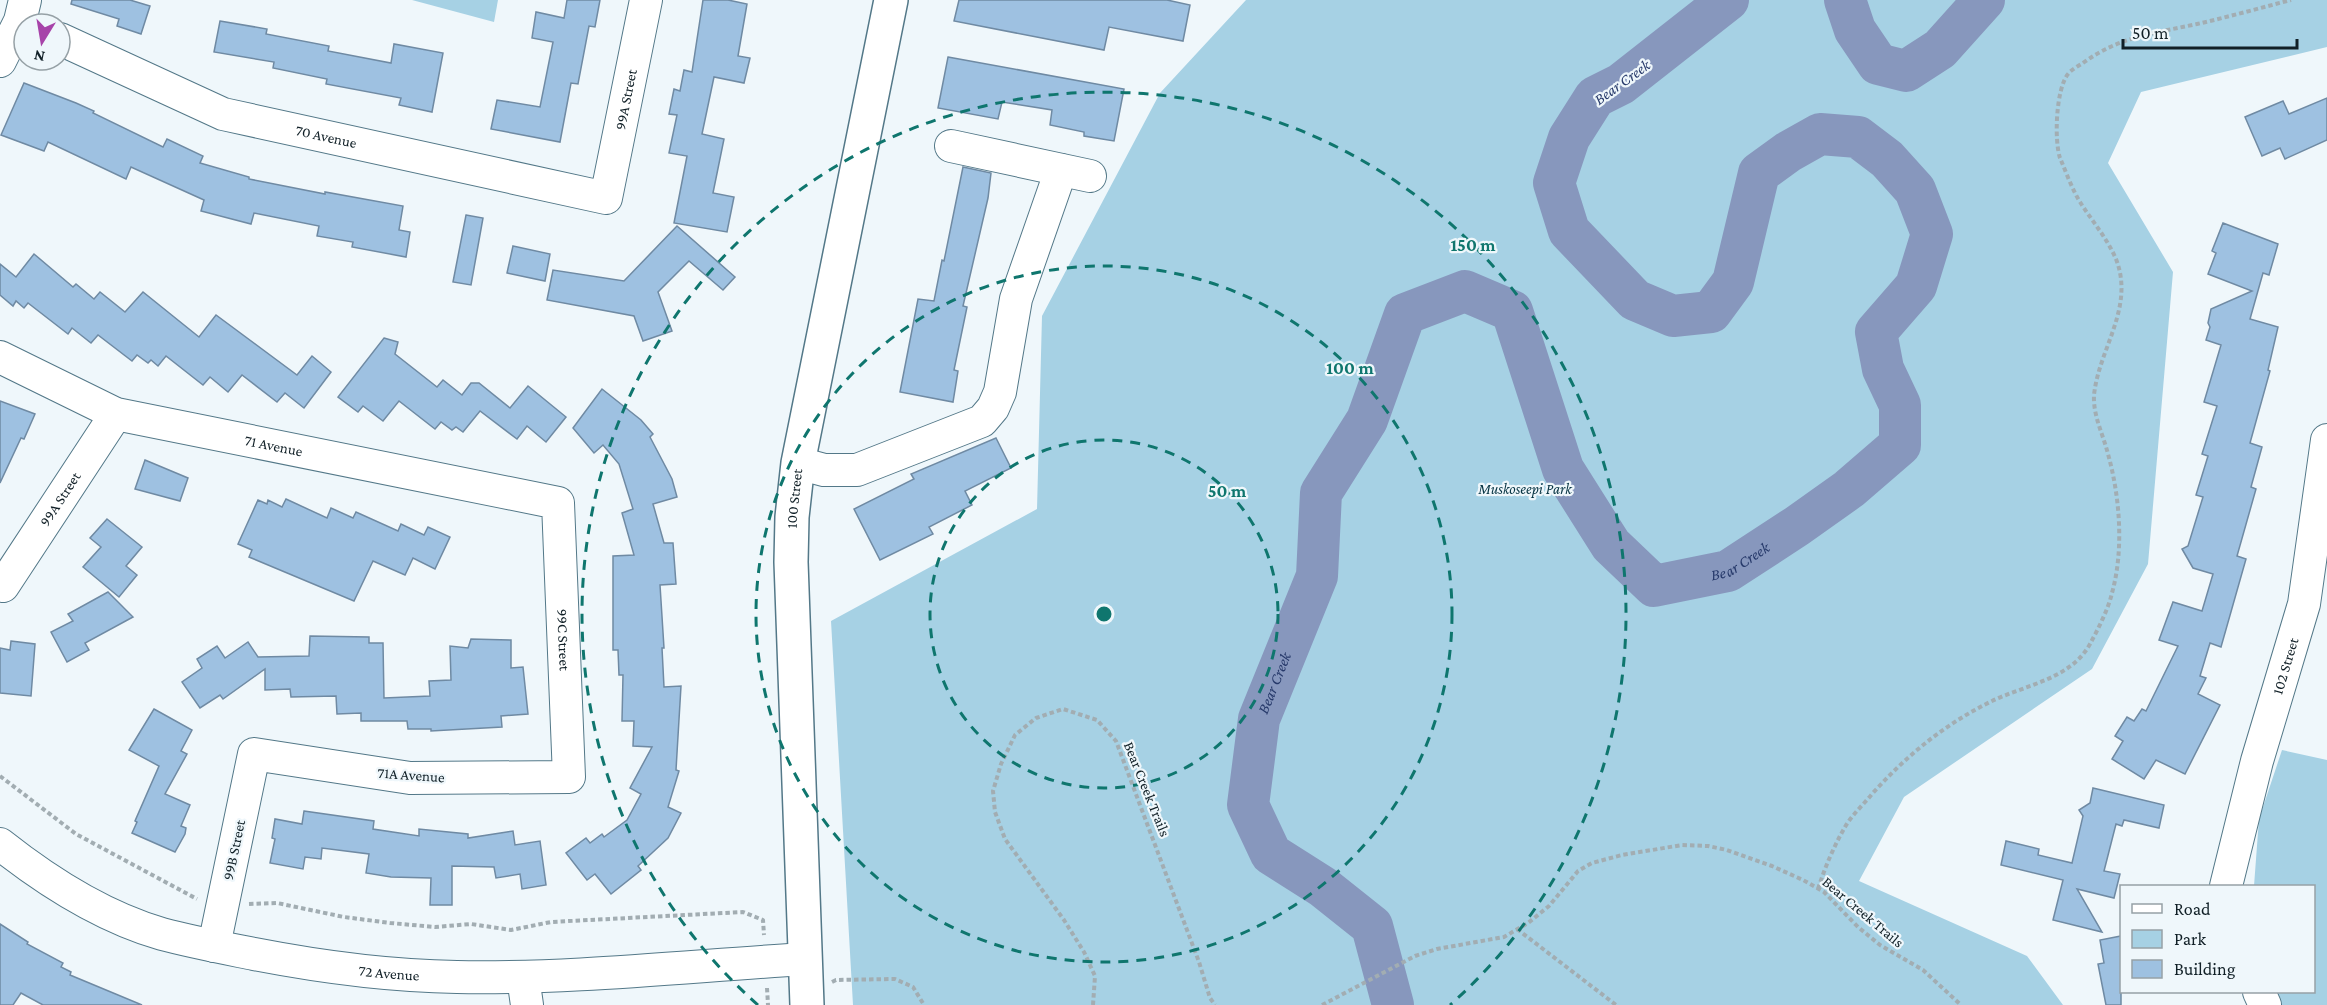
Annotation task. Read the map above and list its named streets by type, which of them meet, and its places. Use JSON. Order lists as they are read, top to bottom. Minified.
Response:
{"streets":{"main road":["100 Street"],"street":["99A Street","70 Avenue","71 Avenue","99C Street","102 Street","71A Avenue","99B Street","72 Avenue"],"path":["Bear Creek Trails"]},"crossings":[["99A Street","70 Avenue"],["99A Street","71 Avenue"],["71 Avenue","99C Street"],["100 Street","72 Avenue"],["99C Street","71A Avenue"],["71A Avenue","99B Street"],["99B Street","72 Avenue"]],"water":["Bear Creek"],"parks":["Muskoseepi Park"],"legend":["Road","Park","Building"],"scale_bar":"50 m","north":"bottom","rings":["150 m","100 m","50 m"]}
